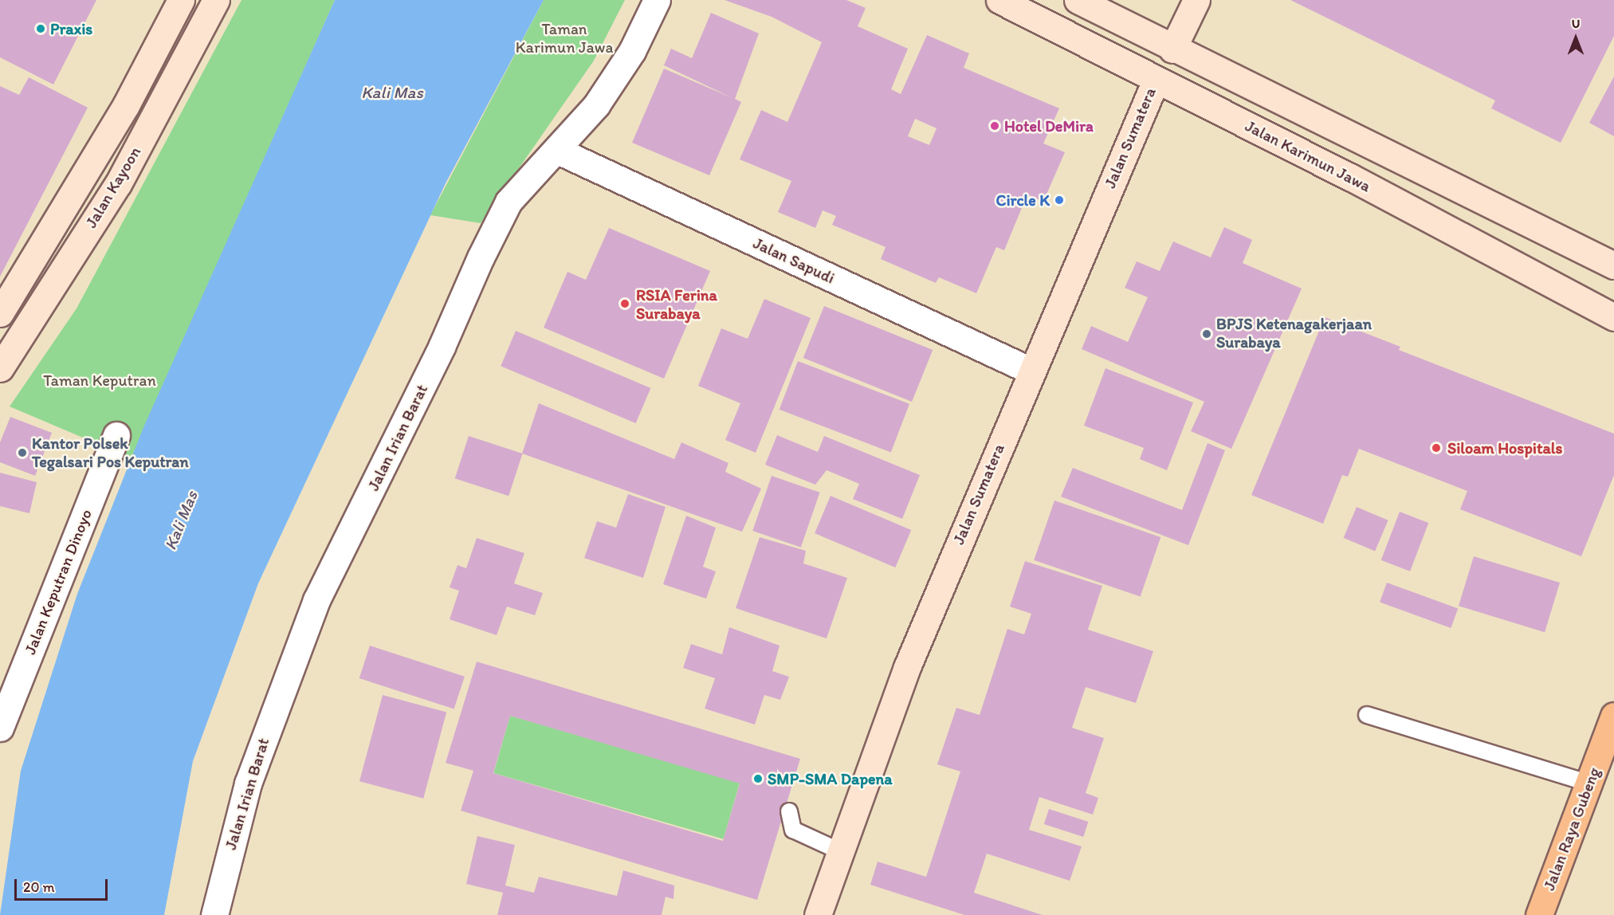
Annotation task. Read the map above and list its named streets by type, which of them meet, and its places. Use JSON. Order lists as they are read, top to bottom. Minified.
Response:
{"streets":{"highway":["Jalan Raya Gubeng"],"street":["Jalan Sumatera","Jalan Karimun Jawa","Jalan Kayoon","Jalan Sapudi","Jalan Irian Barat","Jalan Keputran Dinoyo"]},"crossings":[["Jalan Sumatera","Jalan Karimun Jawa"],["Jalan Sumatera","Jalan Sapudi"],["Jalan Sapudi","Jalan Irian Barat"]],"water":["Kali Mas"],"parks":["Taman Karimun Jawa","Taman Keputran"],"places":["Praxis","Hotel DeMira","Circle K","RSIA Ferina Surabaya","BPJS Ketenagakerjaan Surabaya","Siloam Hospitals","Kantor Polsek Tegalsari Pos Keputran","SMP-SMA Dapena"],"scale_bar":"20 m","north":"top"}
